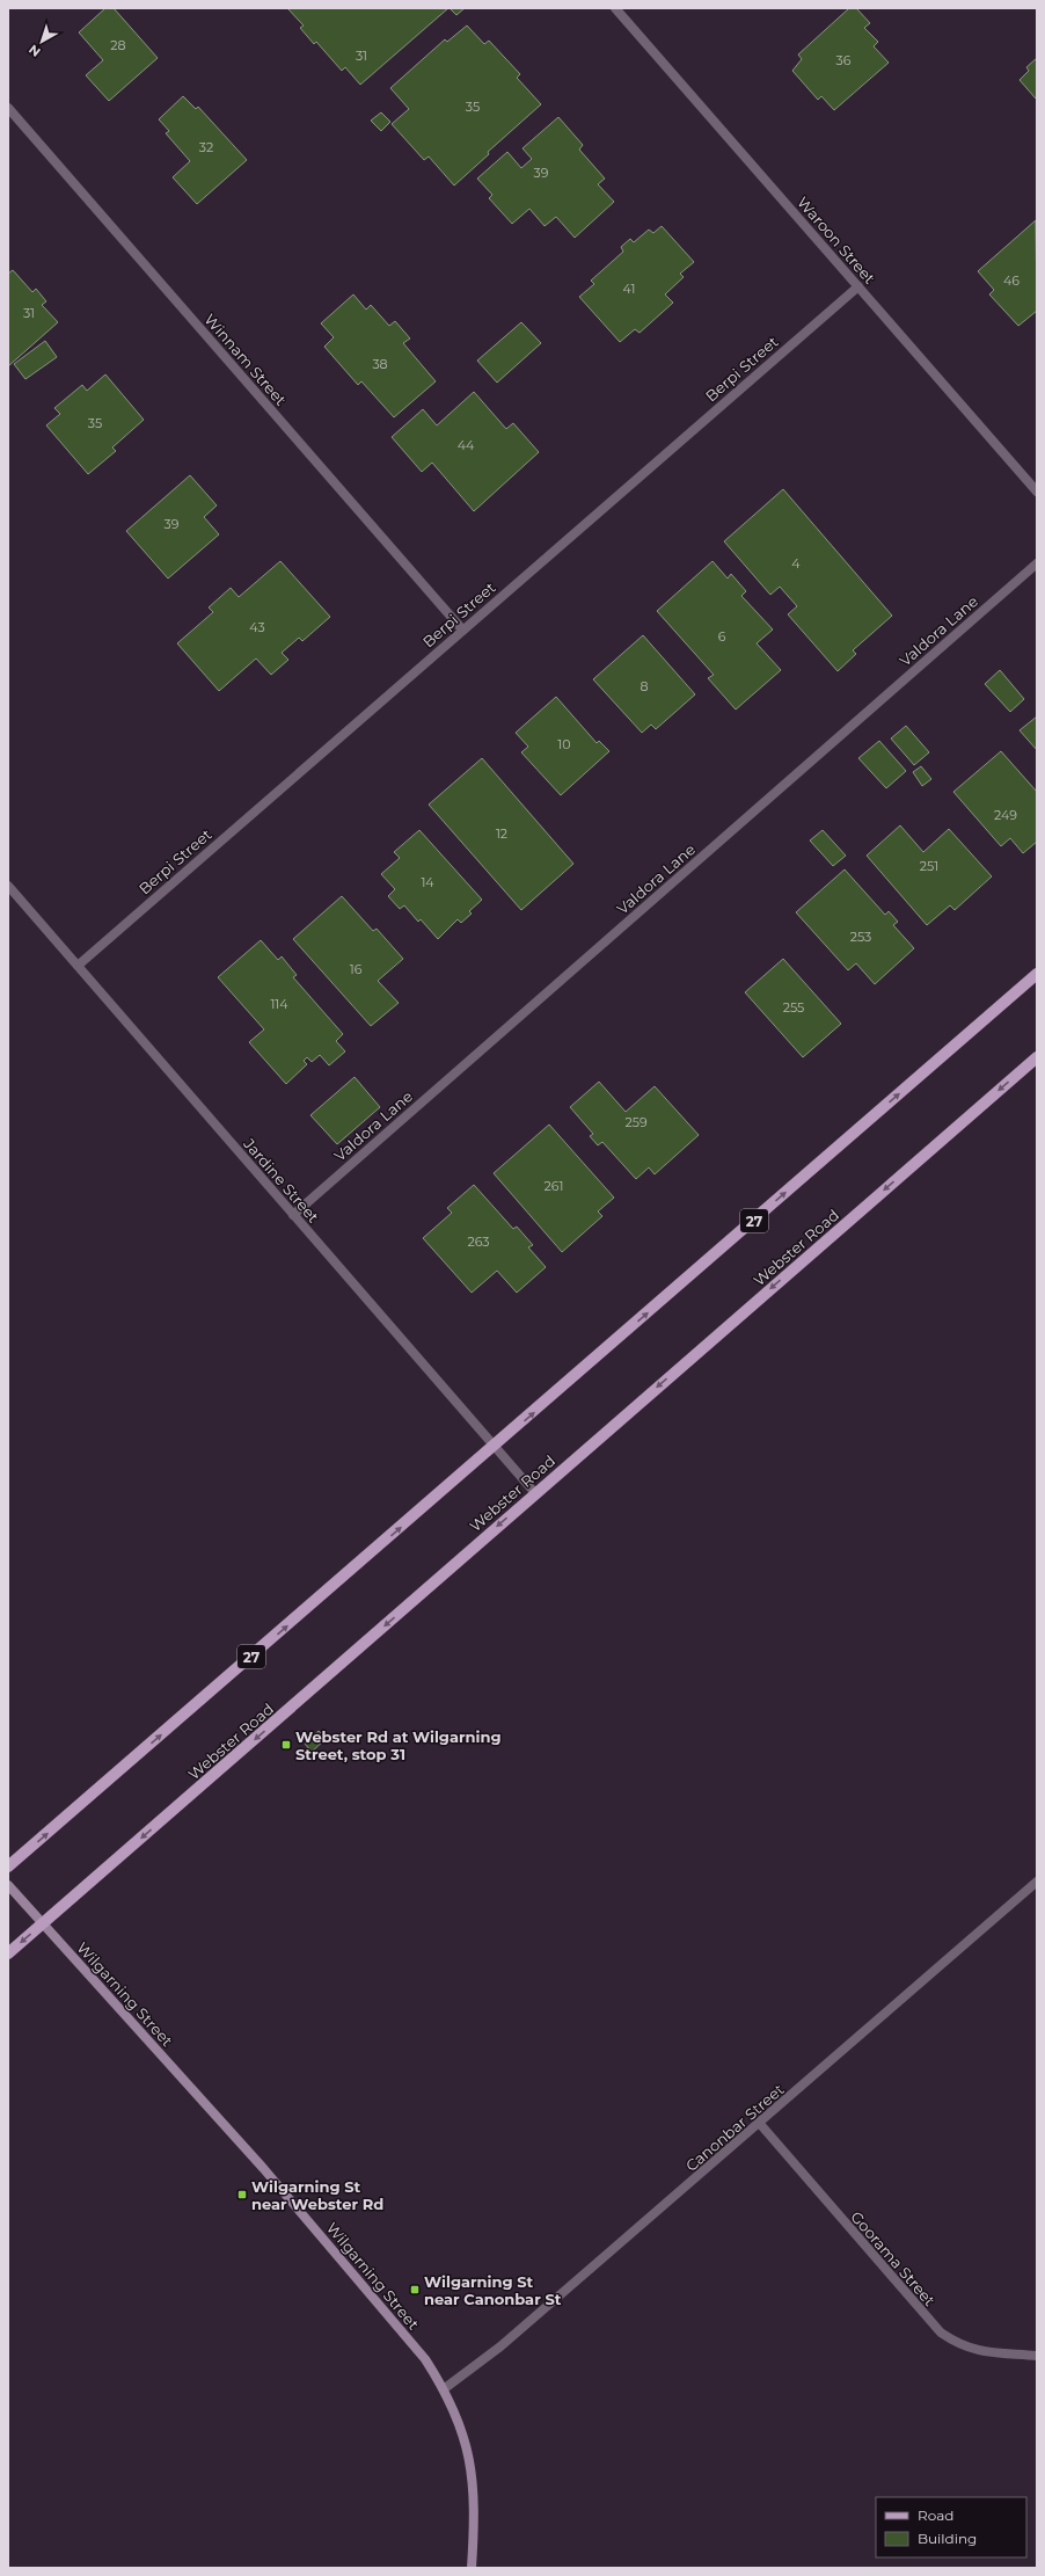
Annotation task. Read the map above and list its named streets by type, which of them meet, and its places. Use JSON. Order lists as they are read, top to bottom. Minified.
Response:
{"streets":{"main road":["27","Webster Road"],"street":["Waroon Street","Winnam Street","Berpi Street","Valdora Lane","Jardine Street","Wilgarning Street","Canonbar Street","Goorama Street"]},"crossings":[["Waroon Street","Berpi Street"],["Winnam Street","Berpi Street"],["Berpi Street","Jardine Street"],["Valdora Lane","Jardine Street"],["Jardine Street","27"],["Jardine Street","Webster Road"],["Webster Road","Wilgarning Street"],["Wilgarning Street","Canonbar Street"],["Canonbar Street","Goorama Street"]],"places":{"transit":["Webster Rd at Wilgarning Street, stop 31","Wilgarning St near Webster Rd","Wilgarning St near Canonbar St"]},"house_numbers":["28","31","36","35","32","39","46","41","31","38","35","44","39","4","43","6","8","10","249","12","251","14","253","16","114","255","259","261","263"],"legend":["Road","Building"],"north":"bottom left"}
